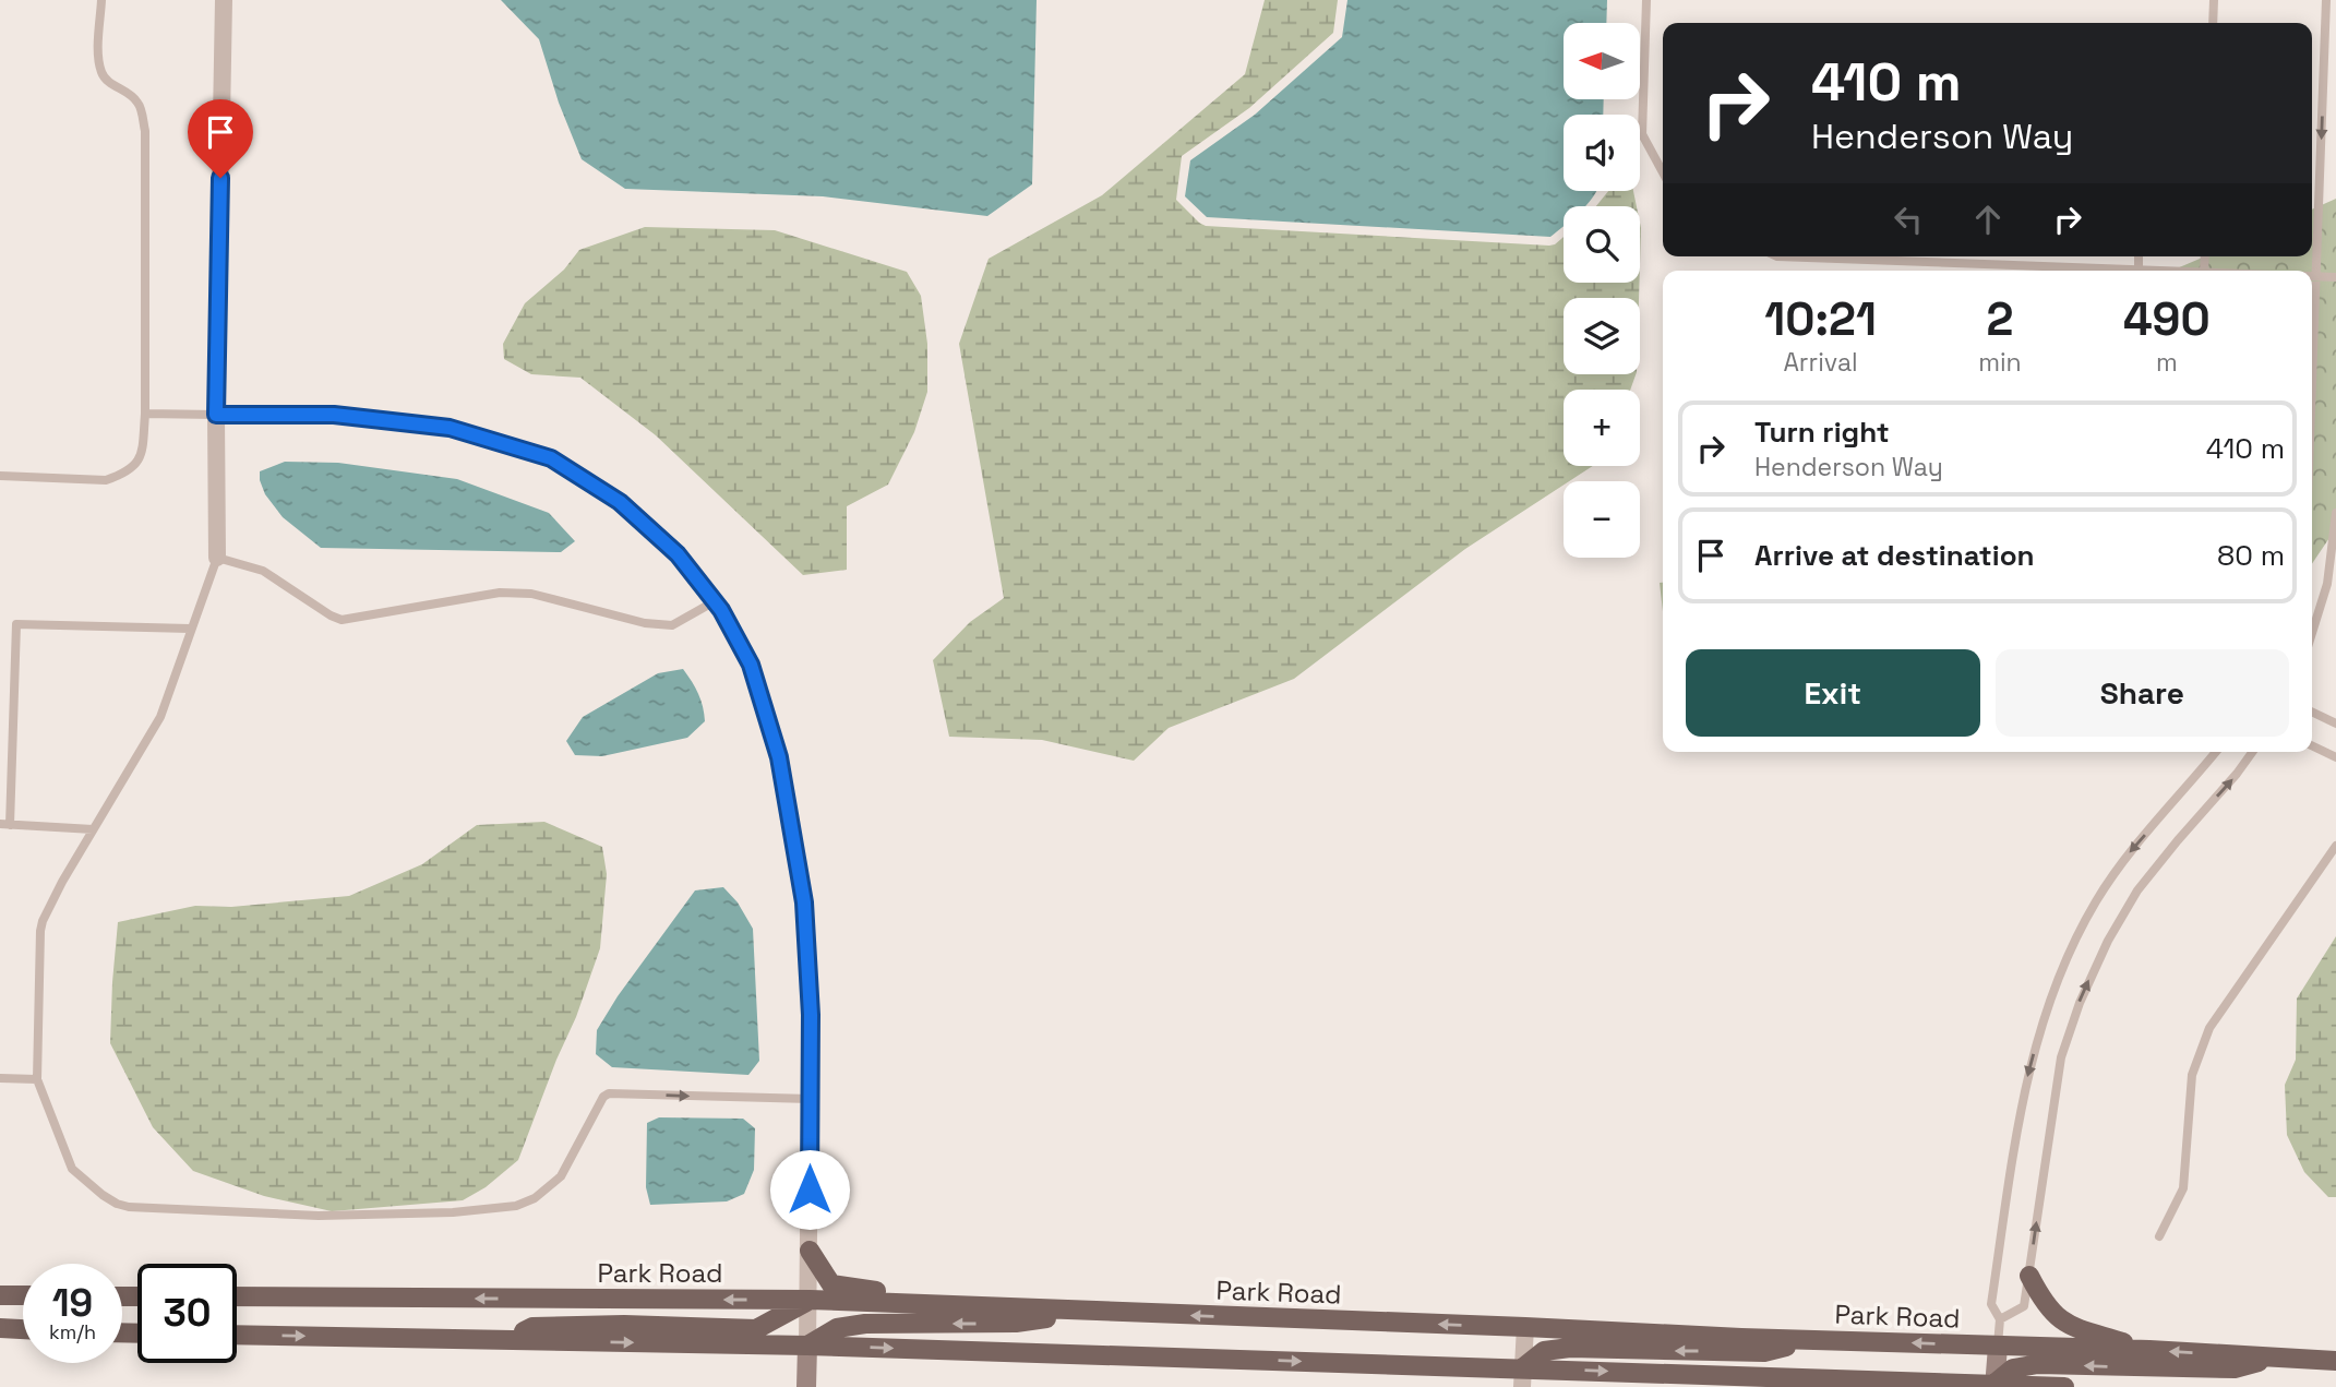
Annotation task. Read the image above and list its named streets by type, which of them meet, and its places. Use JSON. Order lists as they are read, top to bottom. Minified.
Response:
{"streets":{"main road":["Park Road"]},"north":"left","page":{"map_buttons":["+","−"],"turn":["410 m","Henderson Way"],"eta":["10:21","Arrival","2","min","490","m"],"list":[{"name":"Turn right","note":"Henderson Way","value":"410 m"},{"name":"Arrive at destination","value":"80 m"}],"buttons":["Exit","Share"],"speed":"19 km/h","limit":"30"}}
